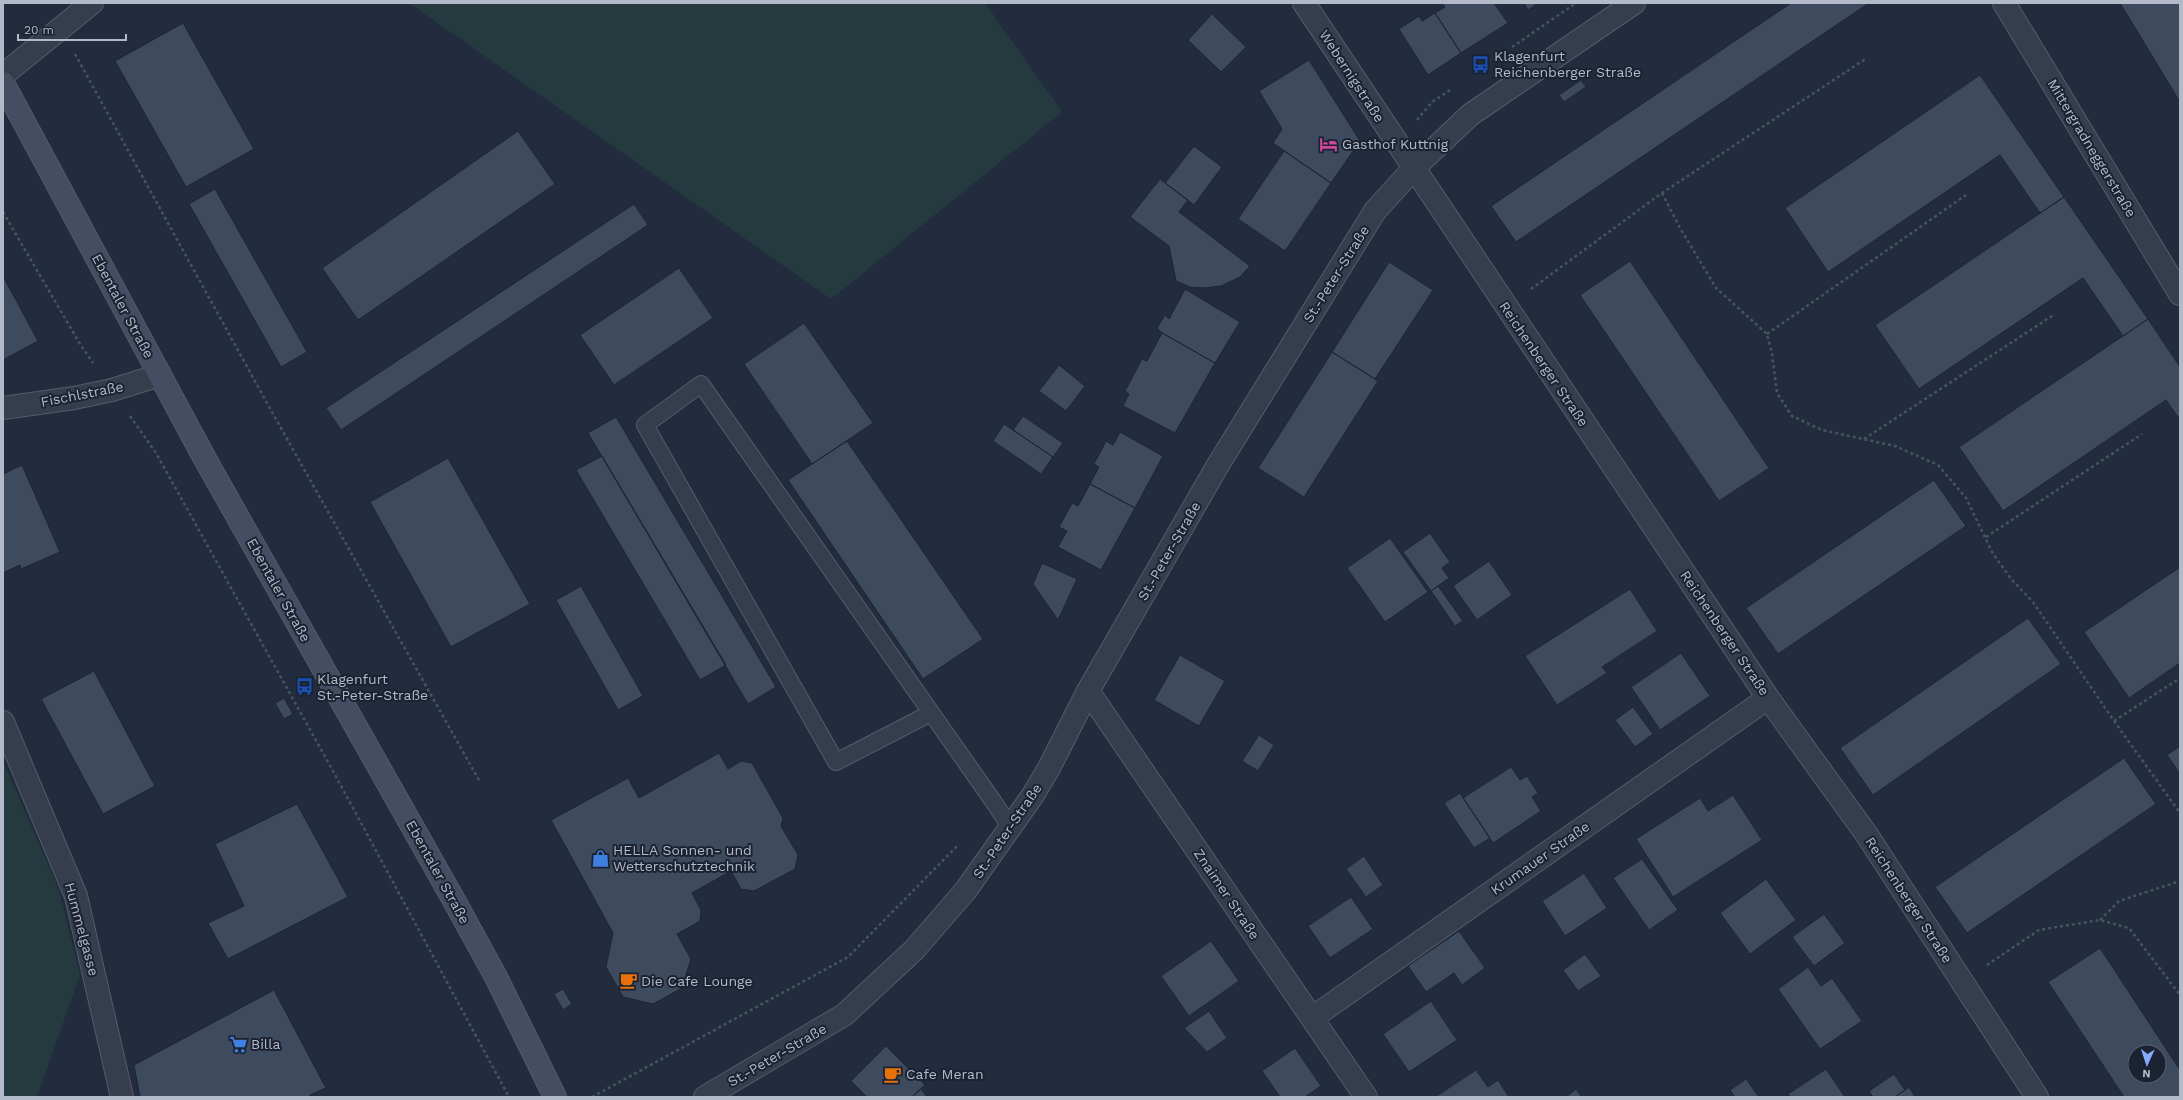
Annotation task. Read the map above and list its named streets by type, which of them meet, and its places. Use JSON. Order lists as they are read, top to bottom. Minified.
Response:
{"streets":{"main road":["Ebentaler Straße"],"street":["Webernigstraße","Mittergradneggerstraße","St.-Peter-Straße","Reichenberger Straße","Fischlstraße","Krumauer Straße","Znaimer Straße","Hummelgasse"]},"crossings":[["Webernigstraße","St.-Peter-Straße"],["Webernigstraße","Reichenberger Straße"],["St.-Peter-Straße","Reichenberger Straße"],["St.-Peter-Straße","Znaimer Straße"],["Ebentaler Straße","Fischlstraße"],["Reichenberger Straße","Krumauer Straße"],["Krumauer Straße","Znaimer Straße"]],"places":{"bus stop":["Klagenfurt Reichenberger Straße","Klagenfurt St.-Peter-Straße"],"hotel":["Gasthof Kuttnig"],"shop":["HELLA Sonnen- und Wetterschutztechnik"],"cafe":["Die Cafe Lounge","Cafe Meran"],"supermarket":["Billa"]},"scale_bar":"20 m","north":"bottom"}
